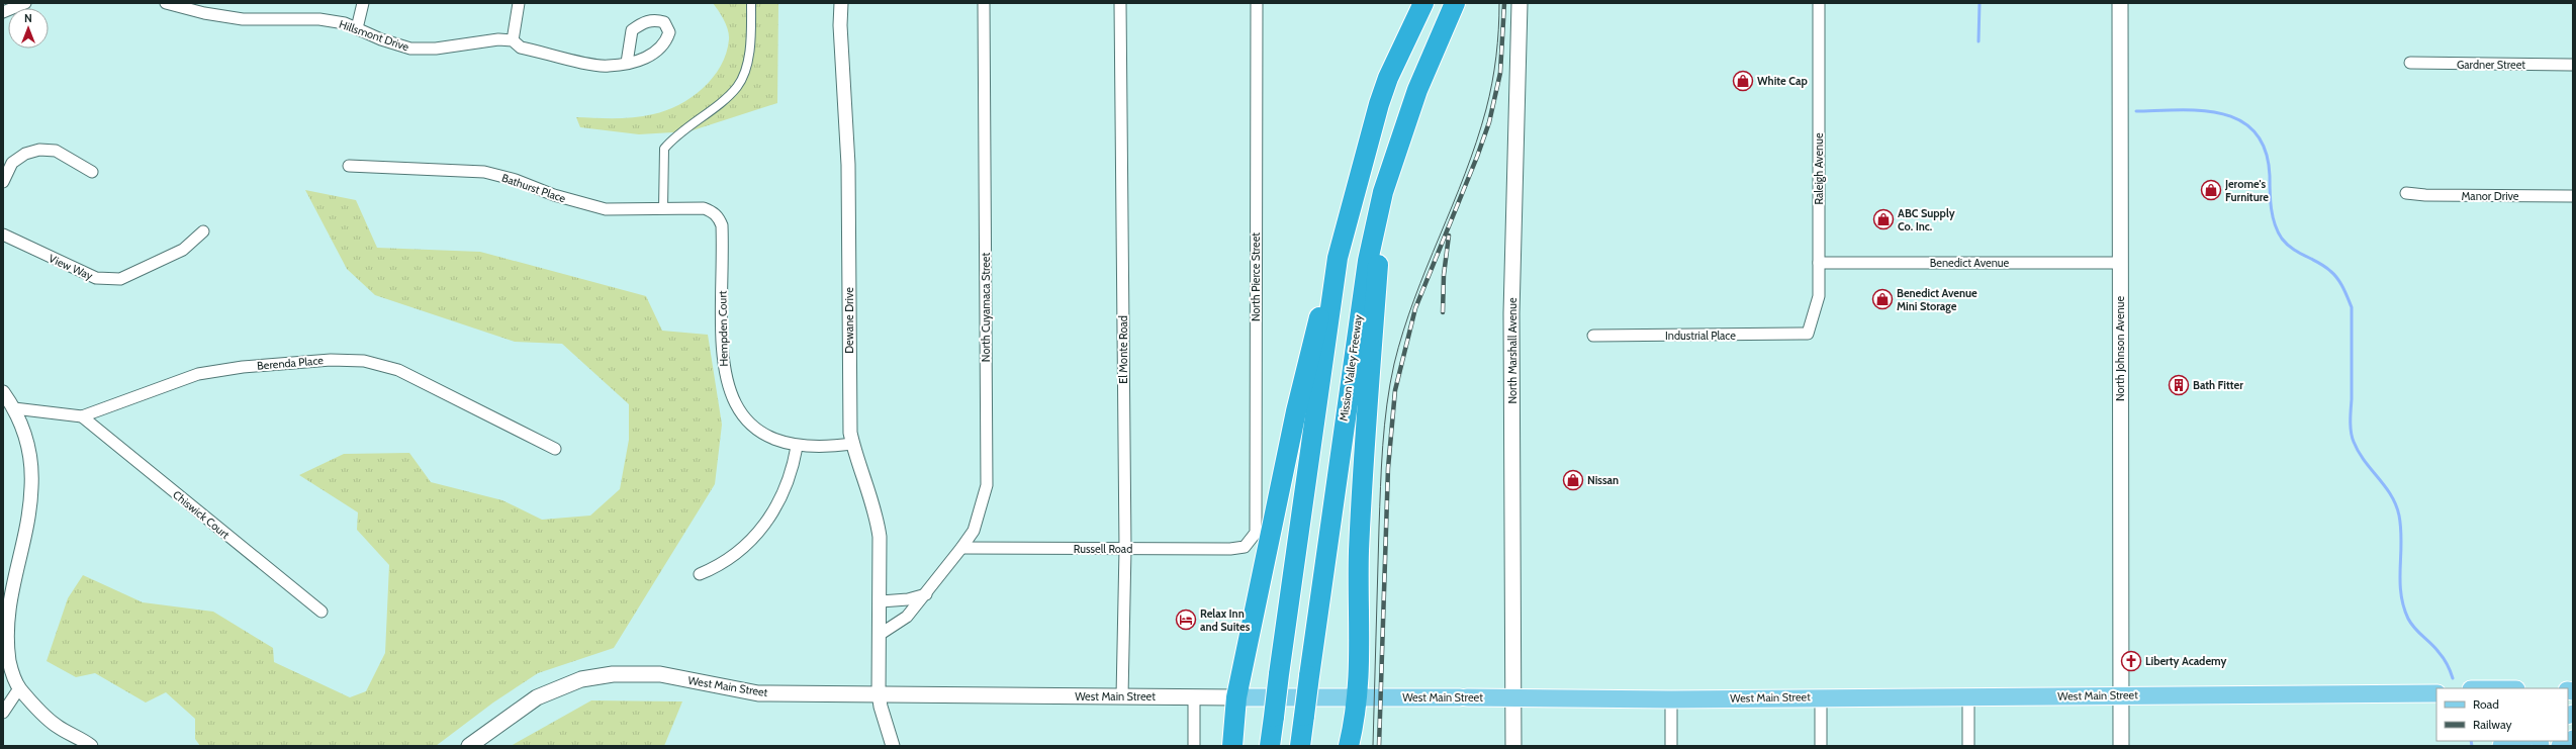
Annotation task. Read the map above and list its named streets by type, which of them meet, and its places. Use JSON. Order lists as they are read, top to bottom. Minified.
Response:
{"streets":{"highway":["Mission Valley Freeway"],"main road":["North Johnson Avenue","North Marshall Avenue","West Main Street"],"street":["Hillsmont Drive","Gardner Street","Raleigh Avenue","Bathurst Place","Manor Drive","Benedict Avenue","View Way","North Pierce Street","North Cuyamaca Street","Dewane Drive","Hempden Court","Industrial Place","El Monte Road","Berenda Place","Chiswick Court","Russell Road"]},"crossings":[["Raleigh Avenue","Benedict Avenue"],["Raleigh Avenue","Industrial Place"],["Bathurst Place","Hempden Court"],["Benedict Avenue","North Johnson Avenue"],["North Pierce Street","Russell Road"],["North Cuyamaca Street","Dewane Drive"],["North Cuyamaca Street","Russell Road"],["Dewane Drive","Hempden Court"],["North Johnson Avenue","West Main Street"],["El Monte Road","Russell Road"],["El Monte Road","West Main Street"],["North Marshall Avenue","West Main Street"],["Berenda Place","Chiswick Court"]],"places":{"shop":["White Cap","Jerome's Furniture","ABC Supply Co. Inc.","Benedict Avenue Mini Storage","Nissan"],"building":["Bath Fitter"],"hotel":["Relax Inn and Suites"],"church":["Liberty Academy"]},"legend":["Road","Railway"],"north":"top"}
